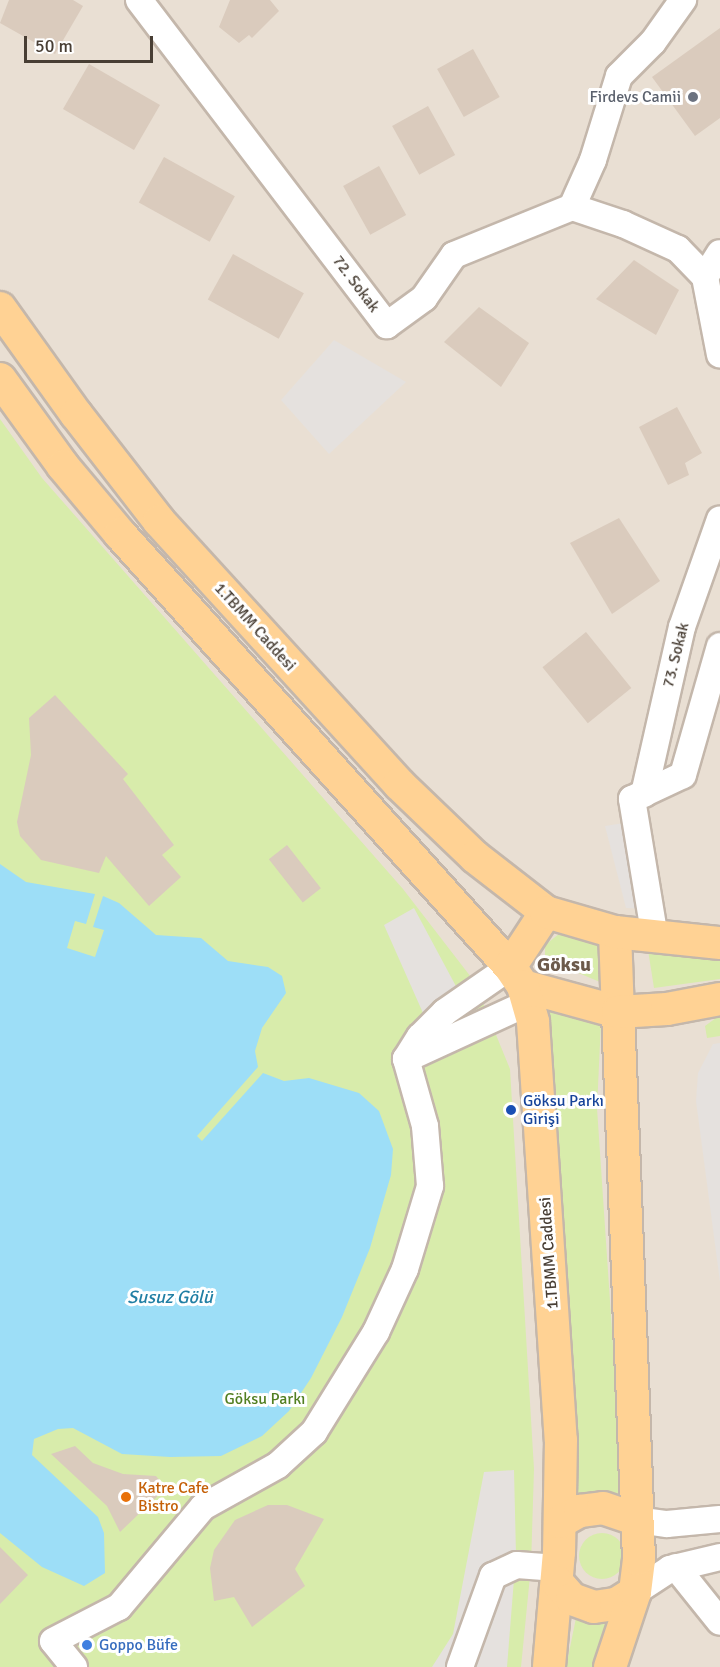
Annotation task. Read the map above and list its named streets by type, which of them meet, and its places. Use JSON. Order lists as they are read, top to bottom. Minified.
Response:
{"streets":{"main road":["1.TBMM Caddesi"],"street":["72. Sokak","73. Sokak"]},"districts":["Göksu"],"water":["Susuz Gölü"],"parks":["Göksu Parkı"],"places":["Firdevs Camii","Göksu Parkı Girişi","Katre Cafe Bistro","Goppo Büfe"],"scale_bar":"50 m"}
